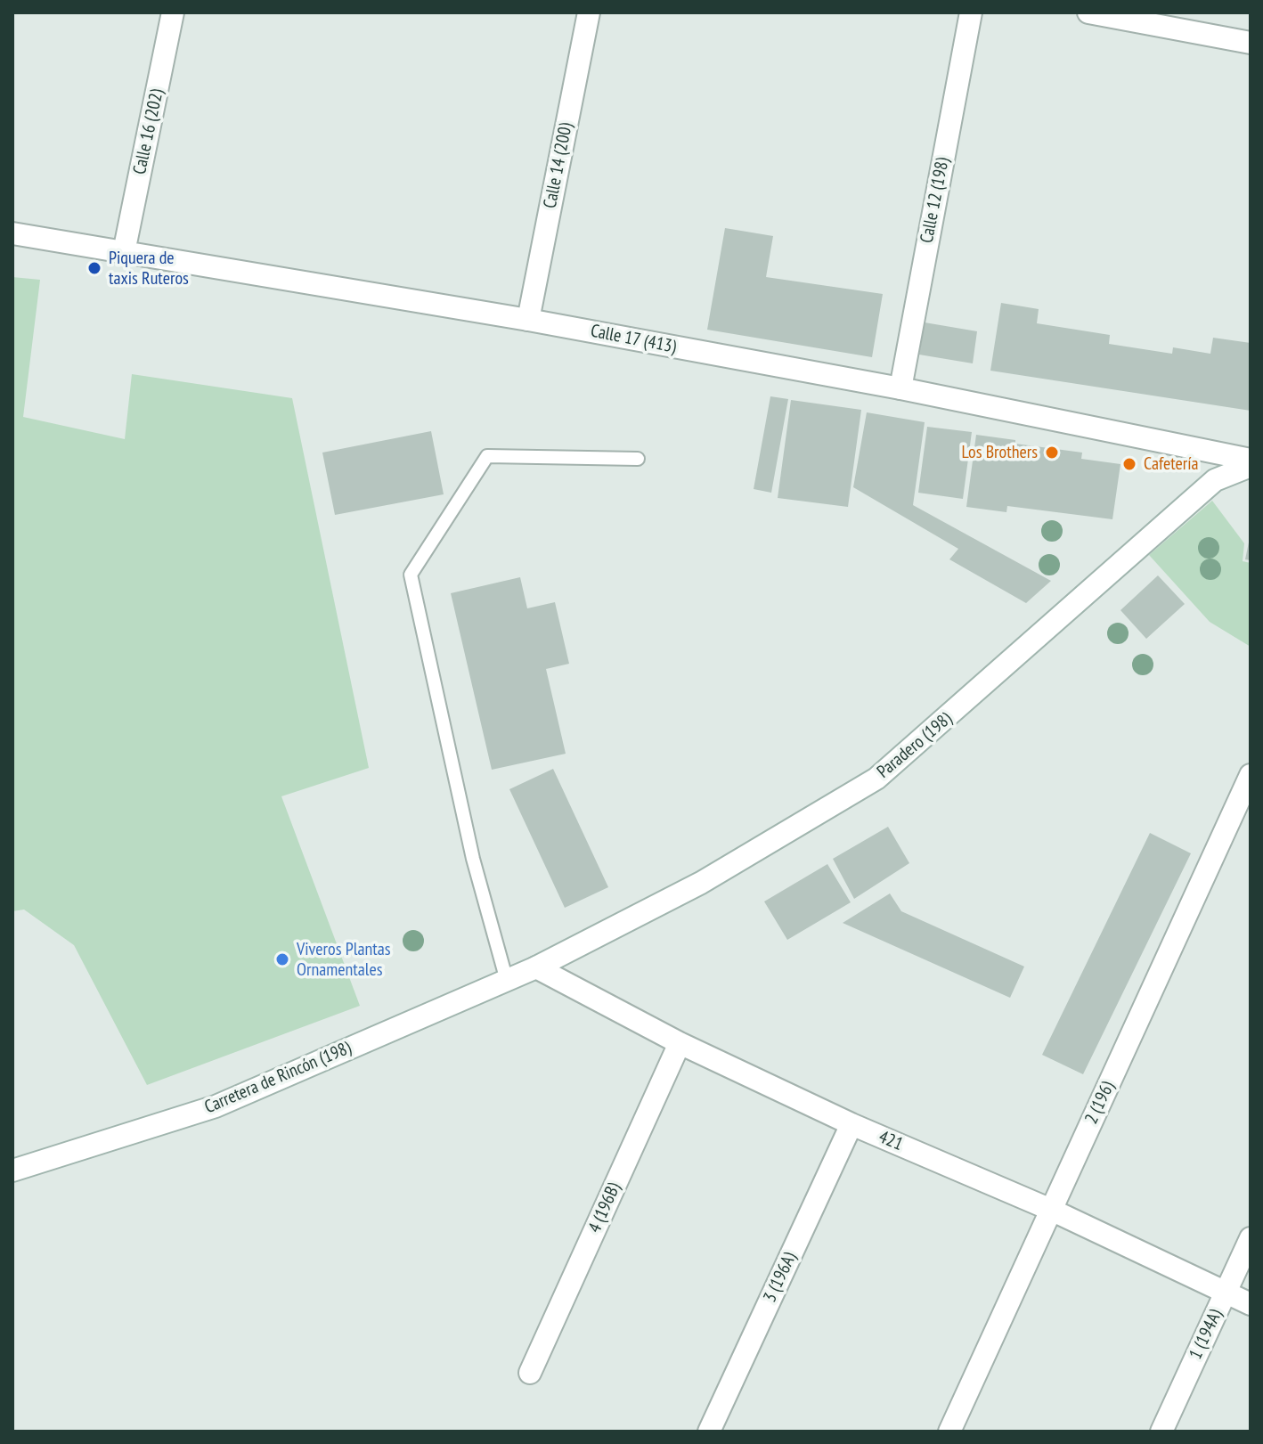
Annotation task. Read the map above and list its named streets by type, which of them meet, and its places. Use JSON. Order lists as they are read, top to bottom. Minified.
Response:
{"streets":{"street":["Calle 16 (202)","Calle 14 (200)","Calle 12 (198)","Calle 17 (413)","Paradero (198)","Carretera de Rincón (198)","2 (196)","421","4 (196B)","3 (196A)","1 (194A)"]},"crossings":[["Calle 16 (202)","Calle 17 (413)"],["Calle 14 (200)","Calle 17 (413)"],["Calle 12 (198)","Calle 17 (413)"],["Paradero (198)","Carretera de Rincón (198)"],["Paradero (198)","421"],["Carretera de Rincón (198)","421"],["2 (196)","421"],["421","4 (196B)"],["421","3 (196A)"],["421","1 (194A)"]],"places":["Piquera de taxis Ruteros","Los Brothers","Cafetería","Viveros Plantas Ornamentales"]}
